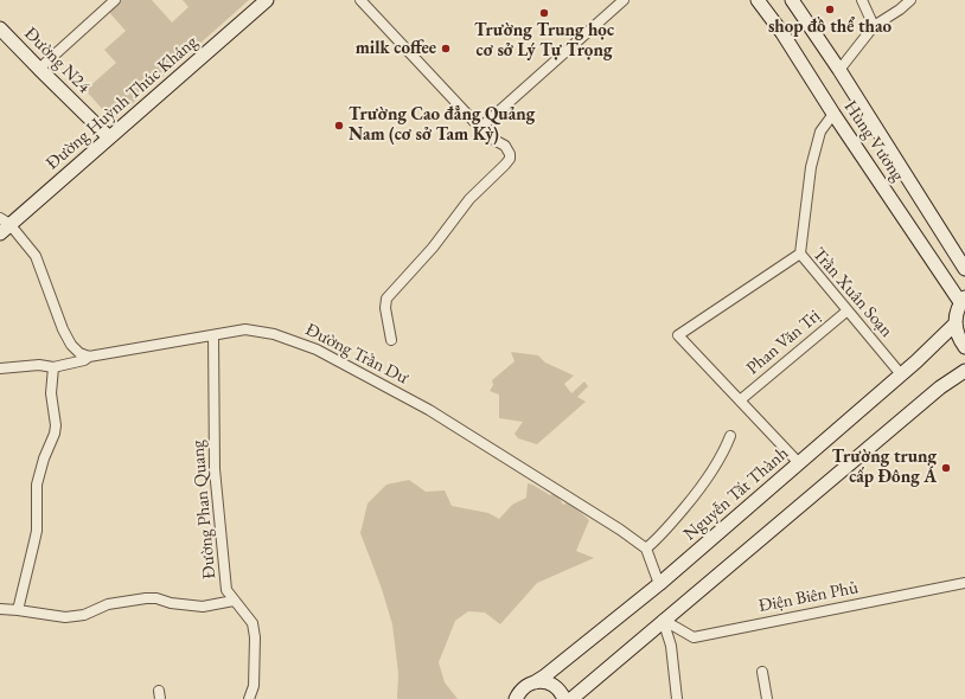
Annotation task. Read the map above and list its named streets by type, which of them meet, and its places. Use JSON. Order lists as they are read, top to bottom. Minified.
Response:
{"streets":{"main road":["Đường N24","Đường Huỳnh Thúc Kháng","Hùng Vương","Nguyễn Tất Thành"],"street":["Trần Xuân Soạn","Phan Văn Trị","Đường Trần Dư","Đường Phan Quang","Điện Biên Phủ"]},"crossings":[["Đường N24","Đường Huỳnh Thúc Kháng"],["Trần Xuân Soạn","Phan Văn Trị"],["Trần Xuân Soạn","Nguyễn Tất Thành"],["Đường Trần Dư","Đường Phan Quang"]],"places":["shop đồ thể thao","Trường Trung học cơ sở Lý Tự Trọng","milk coffee","Trường Cao đẳng Quảng Nam (cơ sở Tam Kỳ)","Trường trung cấp Đông Á"]}
